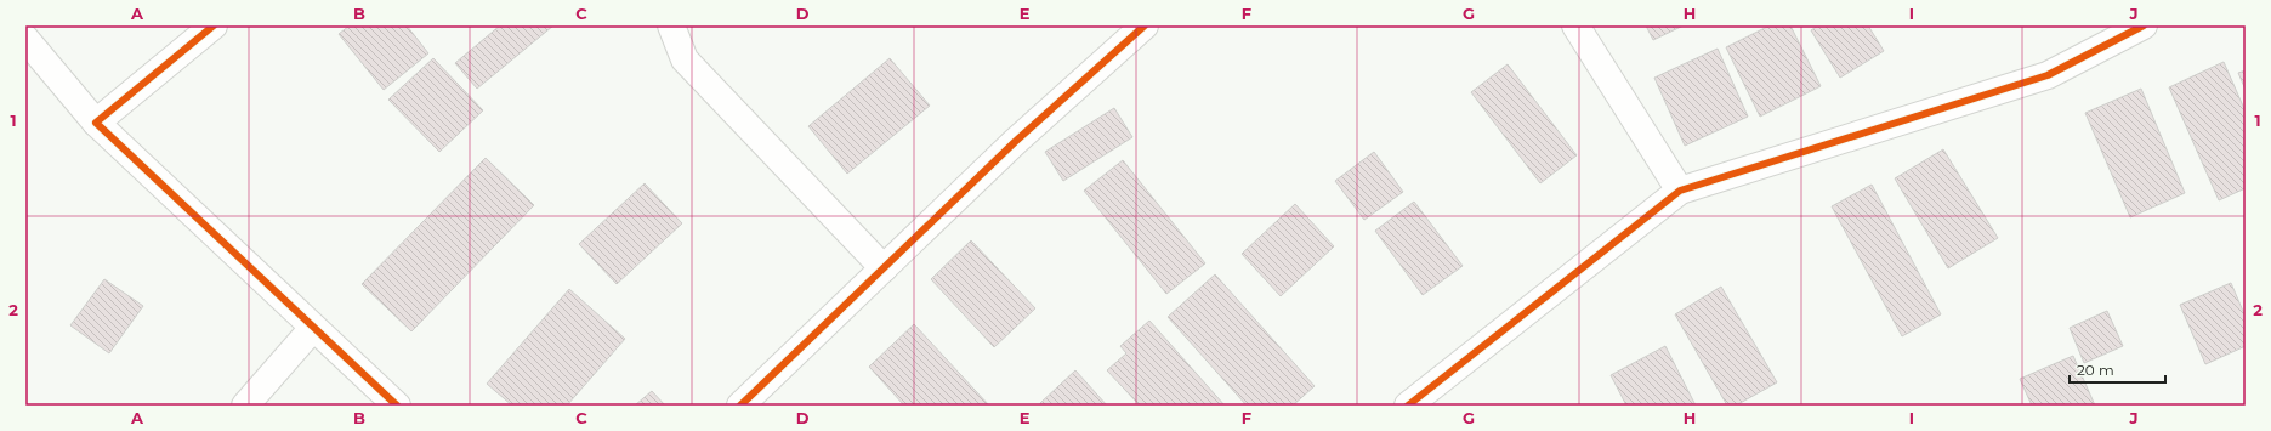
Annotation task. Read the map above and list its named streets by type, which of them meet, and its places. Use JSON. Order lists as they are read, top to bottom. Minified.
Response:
{"scale_bar":"20 m","grid":{"columns":["A","B","C","D","E","F","G","H","I","J"],"rows":["1","2"]}}
